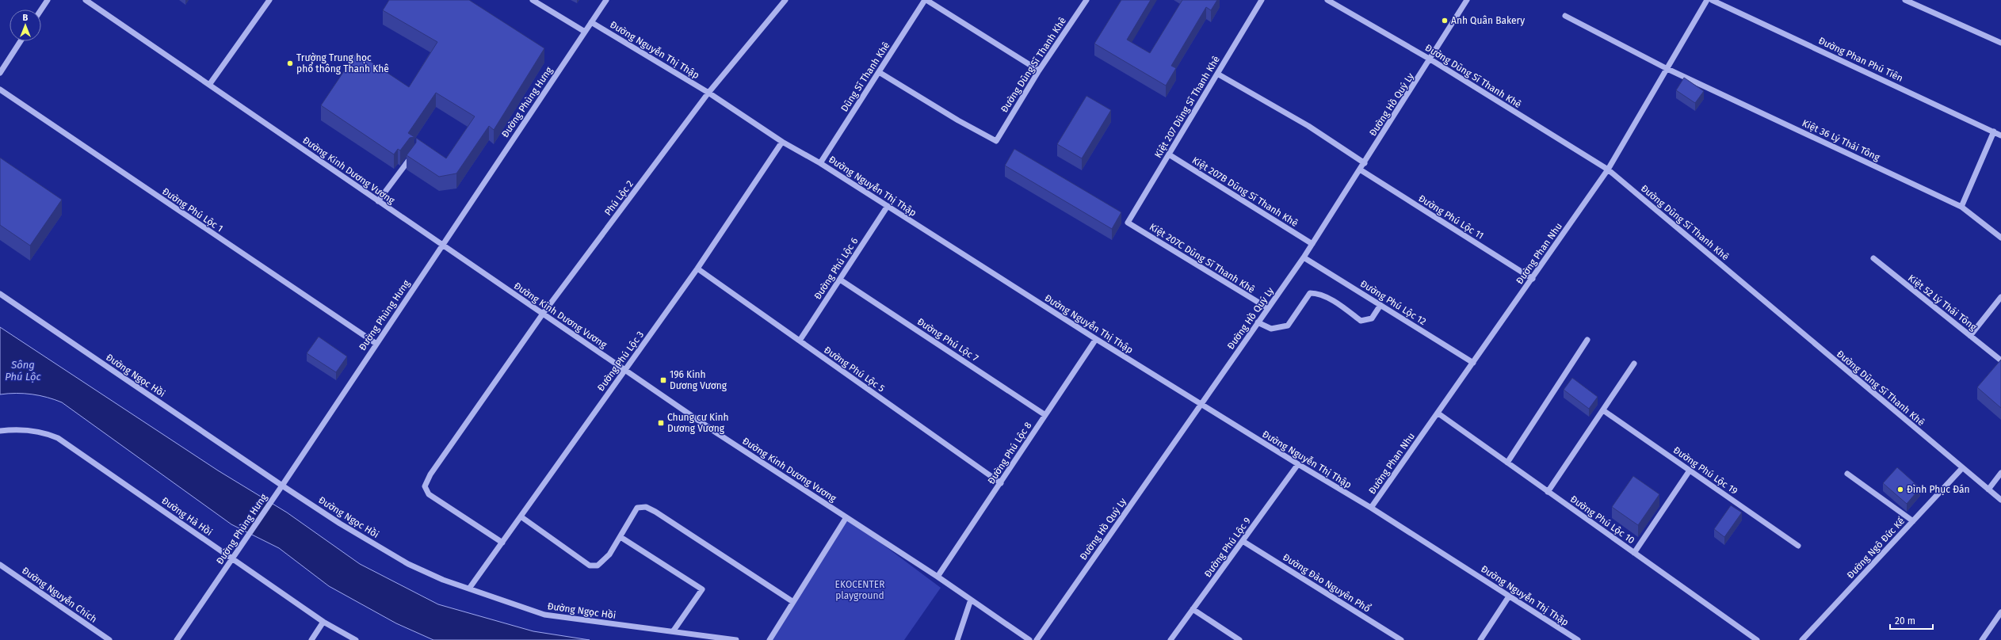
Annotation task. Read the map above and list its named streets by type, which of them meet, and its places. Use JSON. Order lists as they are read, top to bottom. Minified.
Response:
{"streets":{"street":["Đường Nguyễn Thị Thập","Đường Phan Phú Tiên","Đường Dũng Sĩ Thanh Khê","Dũng Sĩ Thanh Khê","Đường Phùng Hưng","Đường Hồ Quý Ly","Kiệt 207 Dũng Sĩ Thanh Khê","Kiệt 36 Lý Thái Tông","Đường Kinh Dương Vương","Kiệt 207B Dũng Sĩ Thanh Khê","Phú Lộc 2","Đường Phú Lộc 1","Đường Phú Lộc 11","Đường Phan Nhu","Kiệt 207C Dũng Sĩ Thanh Khê","Đường Phú Lộc 6","Đường Phú Lộc 12","Kiệt 52 Lý Thái Tông","Đường Phú Lộc 7","Đường Phú Lộc 3","Đường Phú Lộc 5","Đường Ngọc Hồi","Đường Phú Lộc 8","Đường Phú Lộc 19","Đường Hà Hồi","Đường Phú Lộc 10","Đường Phú Lộc 9","Đường Ngô Đức Kế","Đường Đào Nguyên Phổ","Đường Nguyễn Chích"]},"crossings":[["Đường Nguyễn Thị Thập","Dũng Sĩ Thanh Khê"],["Đường Nguyễn Thị Thập","Đường Phùng Hưng"],["Đường Nguyễn Thị Thập","Đường Hồ Quý Ly"],["Đường Nguyễn Thị Thập","Phú Lộc 2"],["Đường Nguyễn Thị Thập","Đường Phan Nhu"],["Đường Nguyễn Thị Thập","Đường Phú Lộc 6"],["Đường Nguyễn Thị Thập","Đường Phú Lộc 3"],["Đường Nguyễn Thị Thập","Đường Phú Lộc 8"],["Đường Nguyễn Thị Thập","Đường Phú Lộc 9"],["Đường Dũng Sĩ Thanh Khê","Dũng Sĩ Thanh Khê"],["Đường Dũng Sĩ Thanh Khê","Đường Hồ Quý Ly"],["Đường Dũng Sĩ Thanh Khê","Đường Phan Nhu"],["Đường Dũng Sĩ Thanh Khê","Đường Ngô Đức Kế"],["Đường Phùng Hưng","Đường Kinh Dương Vương"],["Đường Phùng Hưng","Đường Phú Lộc 1"],["Đường Phùng Hưng","Đường Ngọc Hồi"],["Đường Phùng Hưng","Đường Hà Hồi"],["Đường Hồ Quý Ly","Kiệt 207B Dũng Sĩ Thanh Khê"],["Đường Hồ Quý Ly","Đường Phú Lộc 11"],["Đường Hồ Quý Ly","Kiệt 207C Dũng Sĩ Thanh Khê"],["Đường Hồ Quý Ly","Đường Phú Lộc 12"],["Kiệt 207 Dũng Sĩ Thanh Khê","Kiệt 207B Dũng Sĩ Thanh Khê"],["Kiệt 207 Dũng Sĩ Thanh Khê","Kiệt 207C Dũng Sĩ Thanh Khê"],["Kiệt 36 Lý Thái Tông","Đường Phan Nhu"],["Đường Kinh Dương Vương","Phú Lộc 2"],["Đường Kinh Dương Vương","Đường Phú Lộc 3"],["Đường Kinh Dương Vương","Đường Phú Lộc 8"],["Phú Lộc 2","Đường Phú Lộc 3"],["Đường Phú Lộc 11","Đường Phan Nhu"],["Đường Phan Nhu","Đường Phú Lộc 12"],["Đường Phan Nhu","Đường Phú Lộc 10"],["Đường Phú Lộc 6","Đường Phú Lộc 7"],["Đường Phú Lộc 6","Đường Phú Lộc 5"],["Đường Phú Lộc 7","Đường Phú Lộc 8"],["Đường Phú Lộc 3","Đường Phú Lộc 5"],["Đường Phú Lộc 3","Đường Ngọc Hồi"],["Đường Phú Lộc 5","Đường Phú Lộc 8"],["Đường Phú Lộc 9","Đường Đào Nguyên Phổ"]],"water":["Sông Phú Lộc"],"parks":["EKOCENTER playground"],"places":{"other":["Anh Quân Bakery","Trường Trung học phổ thông Thanh Khê","Đình Phục Đán"],"transit":["196 Kinh Dương Vương","Chung cư Kinh Dương Vương"]},"scale_bar":"20 m","north":"top"}
